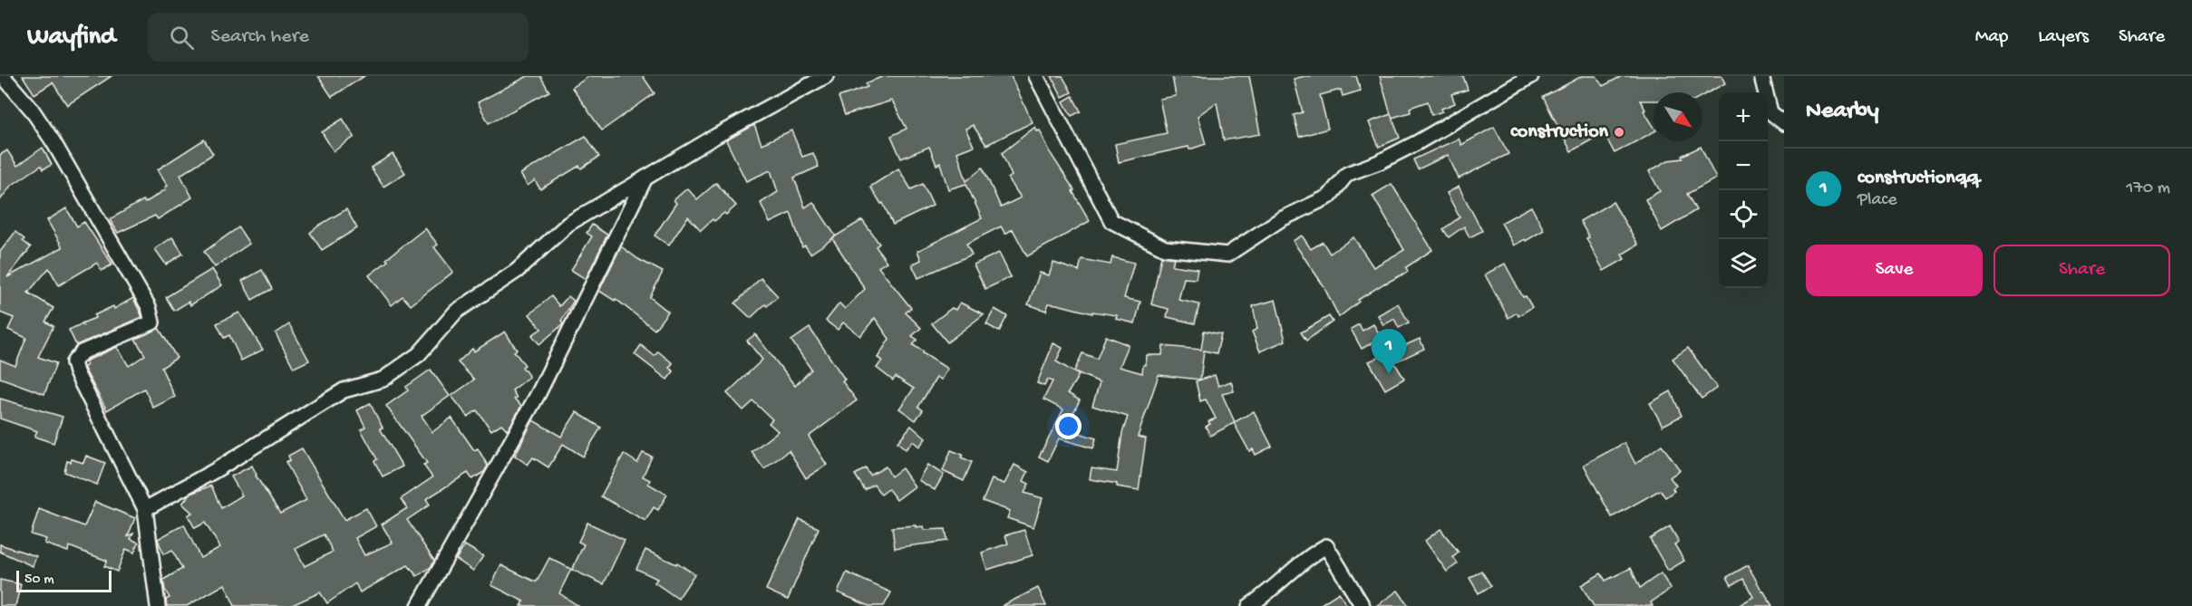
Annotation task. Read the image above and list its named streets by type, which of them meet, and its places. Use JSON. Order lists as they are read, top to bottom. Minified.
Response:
{"places":["construction"],"scale_bar":"50 m","north":"bottom right","page":{"header":"Wayfind","search":"Search here","nav":["Map","Layers","Share"],"heading":"Nearby","map_buttons":["+","−"],"list":[{"mark":"1","name":"constructionqq","note":"Place","value":"170 m"}],"buttons":["Save","Share"],"pins":"1","scale":"50 m"}}
